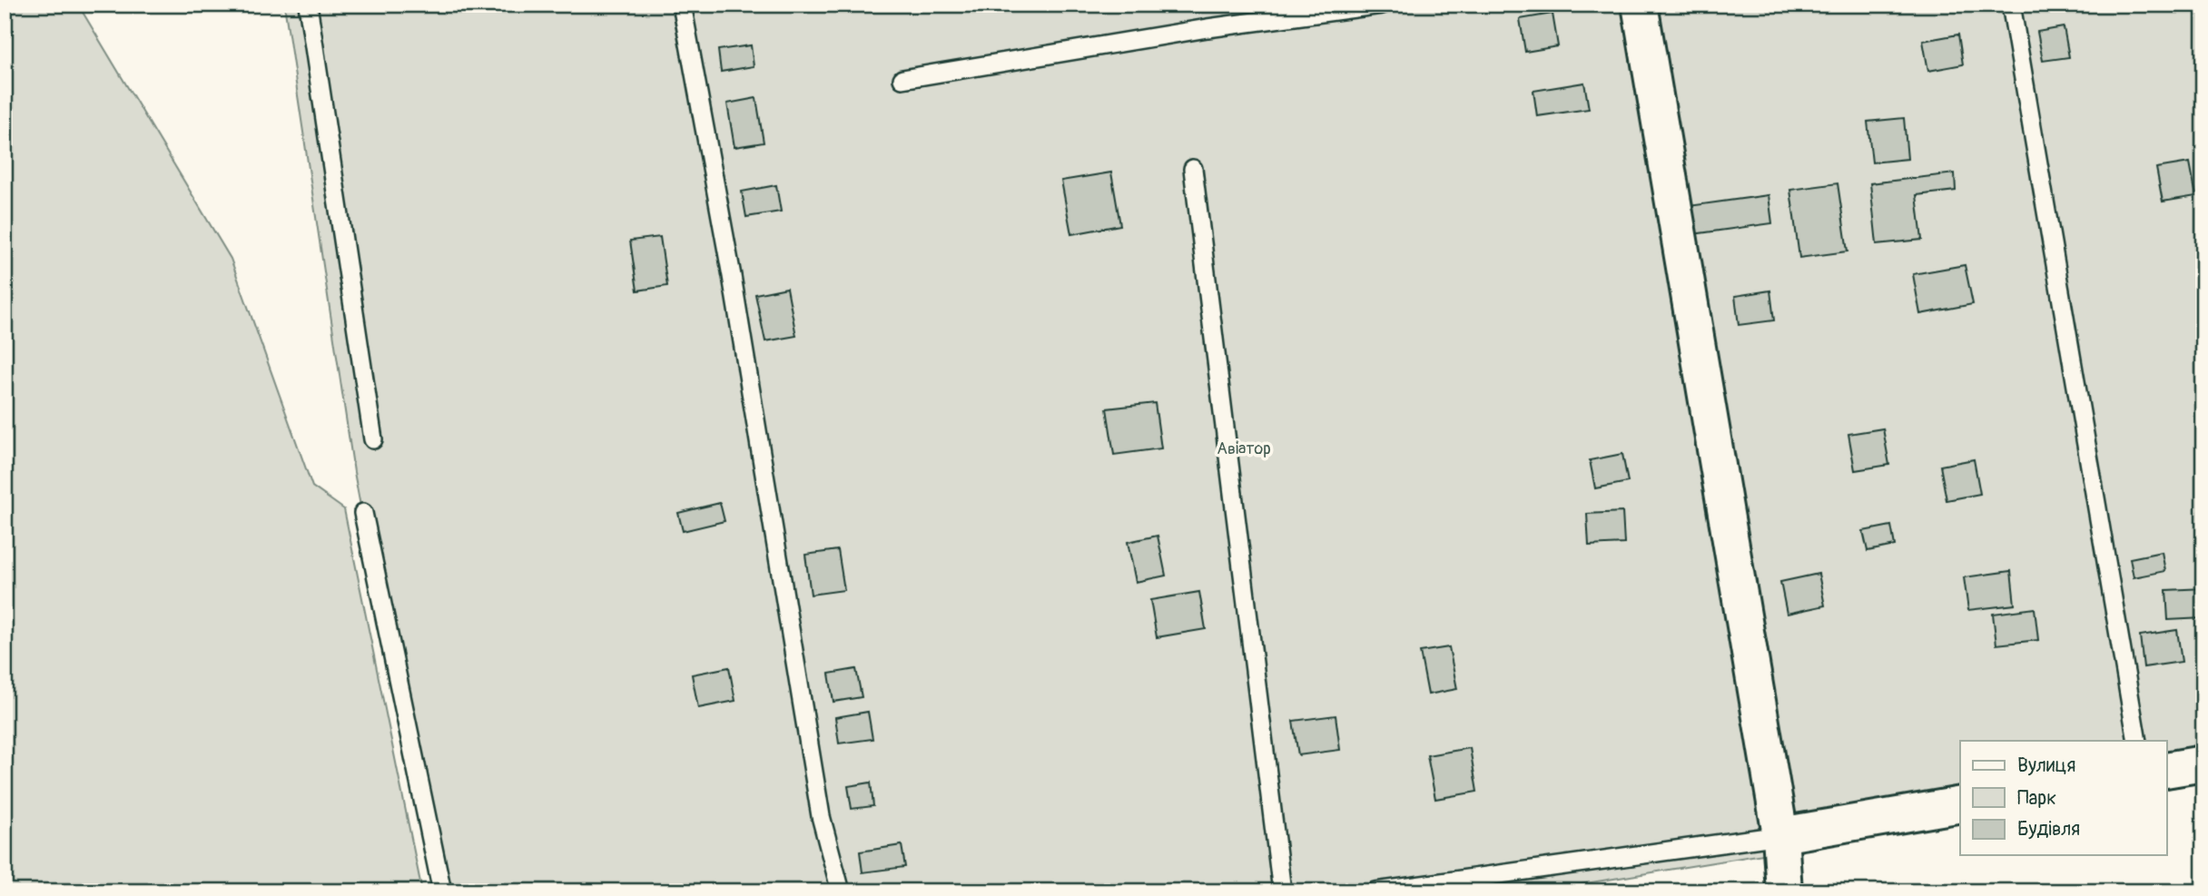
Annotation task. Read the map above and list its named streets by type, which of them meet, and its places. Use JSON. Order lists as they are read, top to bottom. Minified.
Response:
{"parks":["Авіатор"],"legend":["Вулиця","Парк","Будівля"]}
